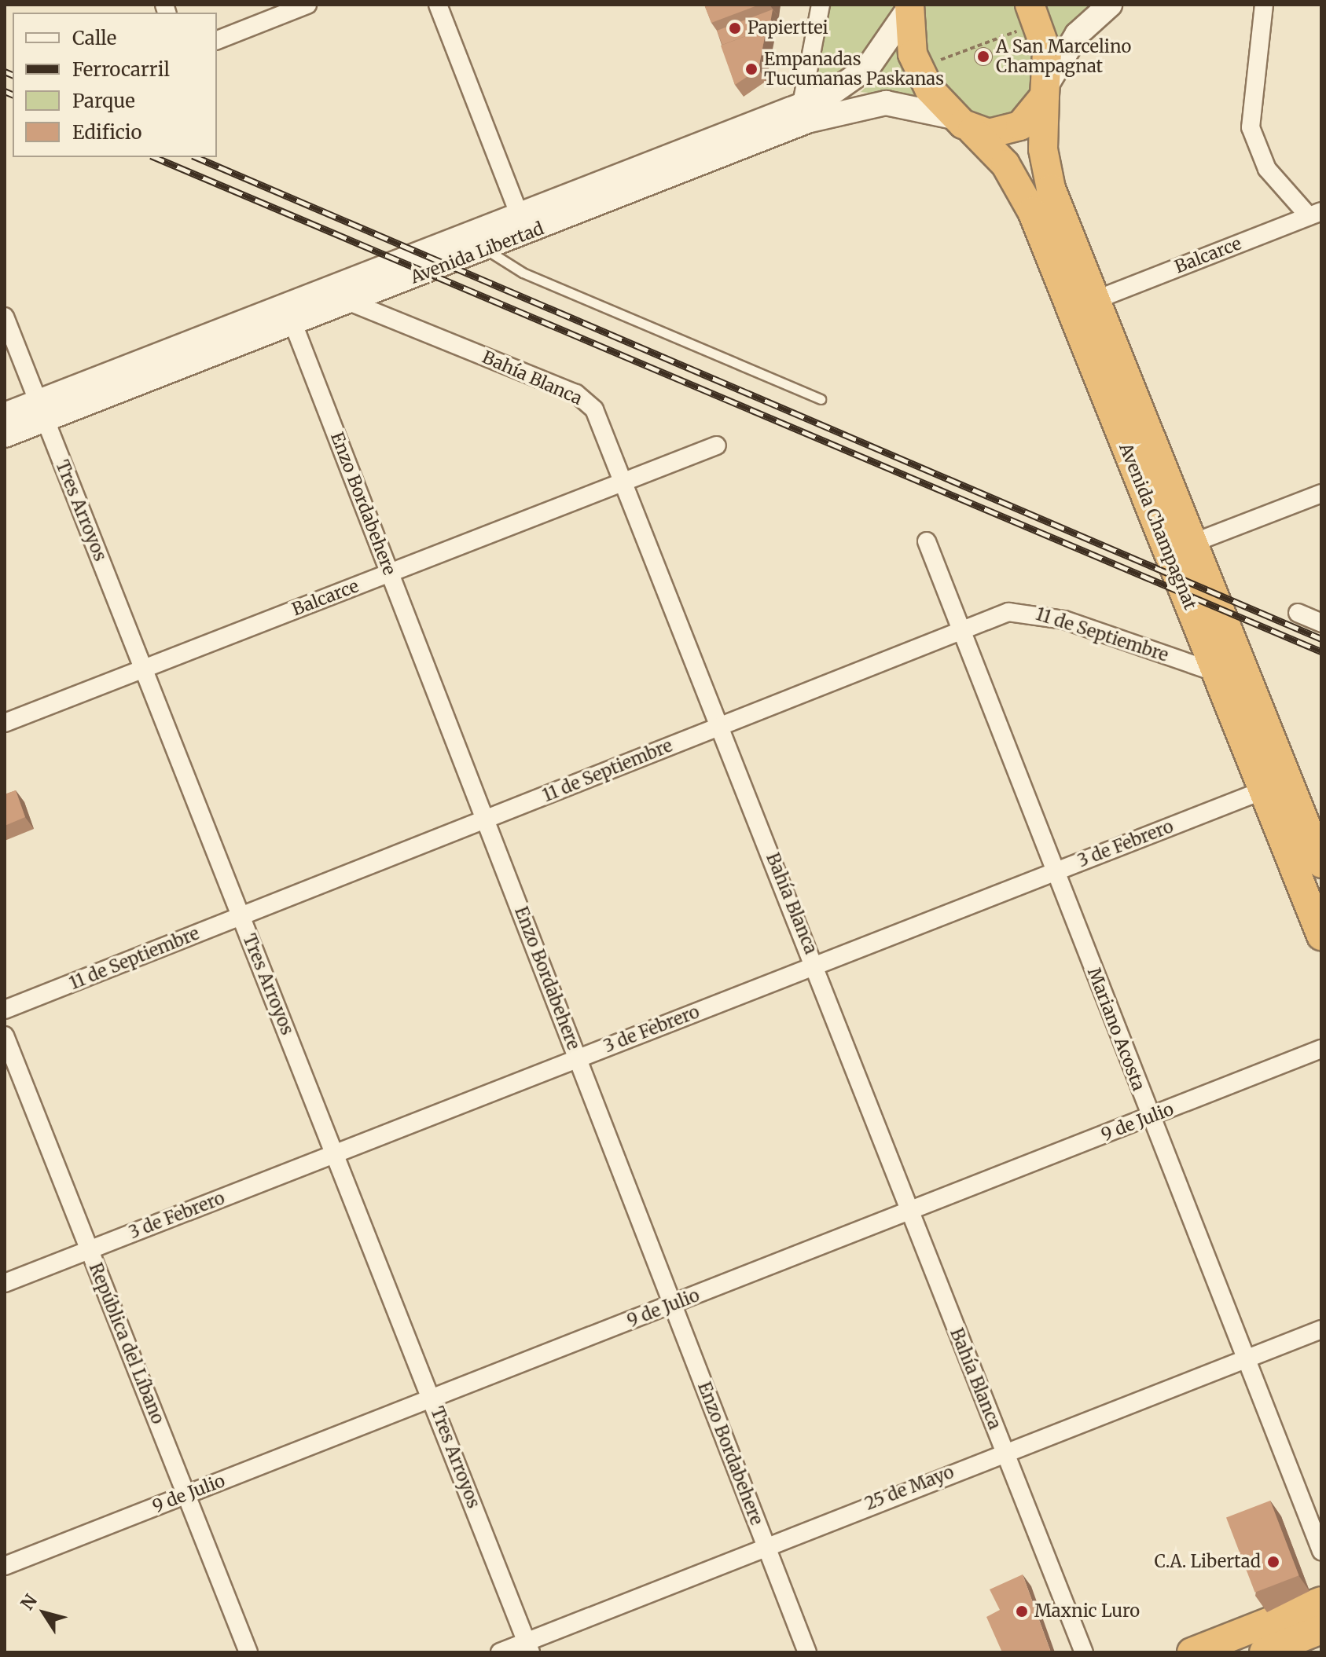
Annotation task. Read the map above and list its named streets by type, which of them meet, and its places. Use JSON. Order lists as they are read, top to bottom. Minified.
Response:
{"streets":{"highway":["Avenida Champagnat"],"main road":["Avenida Libertad"],"street":["Balcarce","Bahía Blanca","Enzo Bordabehere","Tres Arroyos","11 de Septiembre","3 de Febrero","Mariano Acosta","9 de Julio","República del Líbano","25 de Mayo"]},"crossings":[["Avenida Libertad","Bahía Blanca"],["Avenida Libertad","Enzo Bordabehere"],["Avenida Libertad","Tres Arroyos"],["Avenida Libertad","Avenida Champagnat"],["Balcarce","Bahía Blanca"],["Balcarce","Enzo Bordabehere"],["Balcarce","Tres Arroyos"],["Balcarce","Avenida Champagnat"],["Bahía Blanca","11 de Septiembre"],["Bahía Blanca","3 de Febrero"],["Bahía Blanca","9 de Julio"],["Bahía Blanca","25 de Mayo"],["Enzo Bordabehere","11 de Septiembre"],["Enzo Bordabehere","3 de Febrero"],["Enzo Bordabehere","9 de Julio"],["Enzo Bordabehere","25 de Mayo"],["Tres Arroyos","11 de Septiembre"],["Tres Arroyos","3 de Febrero"],["Tres Arroyos","9 de Julio"],["Tres Arroyos","25 de Mayo"],["Avenida Champagnat","11 de Septiembre"],["Avenida Champagnat","3 de Febrero"],["11 de Septiembre","Mariano Acosta"],["3 de Febrero","Mariano Acosta"],["3 de Febrero","República del Líbano"],["Mariano Acosta","9 de Julio"],["Mariano Acosta","25 de Mayo"],["9 de Julio","República del Líbano"]],"places":["Papierttei","A San Marcelino Champagnat","Empanadas Tucumanas Paskanas","C.A. Libertad","Maxnic Luro"],"legend":["Calle","Ferrocarril","Parque","Edificio"],"north":"top left"}
